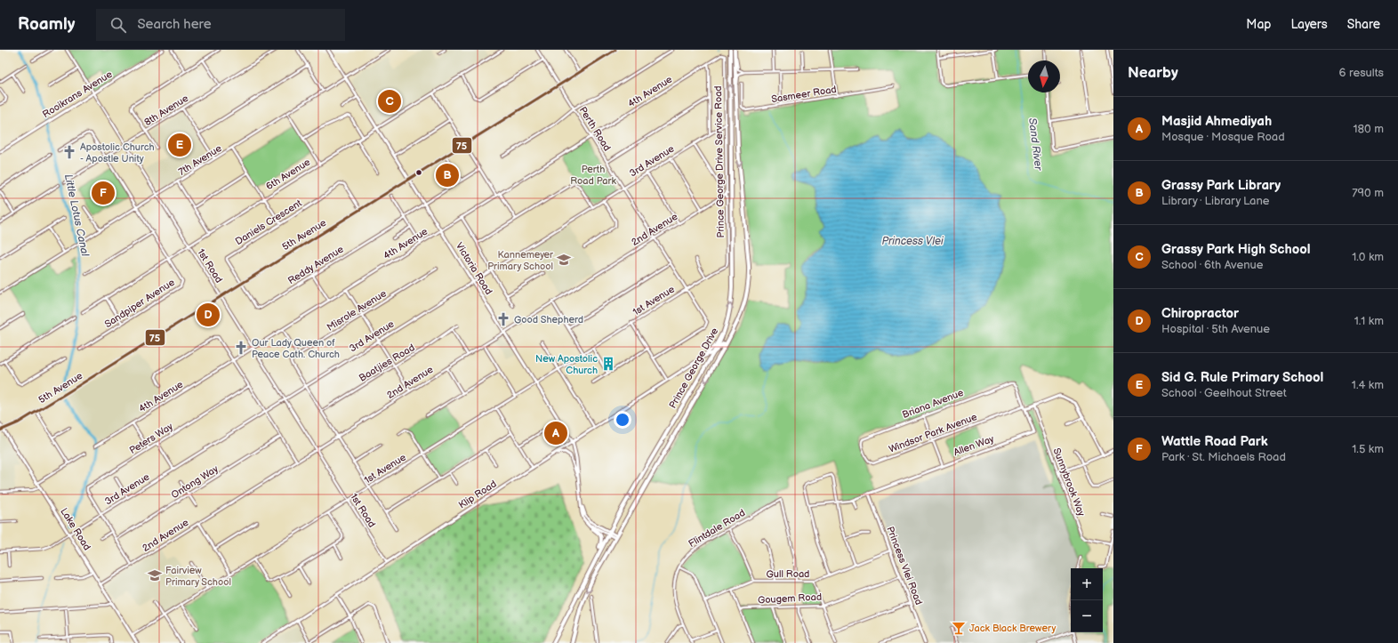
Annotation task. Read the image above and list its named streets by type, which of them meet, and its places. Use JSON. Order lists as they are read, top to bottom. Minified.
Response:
{"streets":{"main road":["5th Avenue","Prince George Drive"],"street":["4th Avenue","Rooikrans Avenue","Sasmeer Road","8th Avenue","Perth Road","7th Avenue","3rd Avenue","Prince George Drive Service Road","6th Avenue","Daniels Crescent","2nd Avenue","Reddy Avenue","1st Road","Victoria Road","1st Avenue","Sandpiper Avenue","Misrole Avenue","Baatjies Road","Briana Avenue","Windsor Park Avenue","Peters Way","Allen Way","Ontong Way","Sunnybrook Way","Klip Road","Flintdale Road","Lake Road","Princess Vlei Road","Gull Road","Gougem Road"]},"crossings":[["4th Avenue","Perth Road"],["4th Avenue","Prince George Drive Service Road"],["4th Avenue","1st Road"],["4th Avenue","Victoria Road"],["Rooikrans Avenue","1st Road"],["8th Avenue","1st Road"],["Perth Road","3rd Avenue"],["Perth Road","2nd Avenue"],["Perth Road","5th Avenue"],["Perth Road","1st Avenue"],["7th Avenue","1st Road"],["7th Avenue","Victoria Road"],["3rd Avenue","Prince George Drive Service Road"],["3rd Avenue","1st Road"],["3rd Avenue","Victoria Road"],["3rd Avenue","Peters Way"],["3rd Avenue","Lake Road"],["Prince George Drive Service Road","2nd Avenue"],["Prince George Drive Service Road","1st Avenue"],["6th Avenue","1st Road"],["6th Avenue","Victoria Road"],["6th Avenue","Sandpiper Avenue"],["Daniels Crescent","5th Avenue"],["Daniels Crescent","Reddy Avenue"],["2nd Avenue","1st Road"],["2nd Avenue","Victoria Road"],["2nd Avenue","Lake Road"],["5th Avenue","Reddy Avenue"],["5th Avenue","1st Road"],["5th Avenue","Victoria Road"],["5th Avenue","Lake Road"],["Reddy Avenue","Victoria Road"],["1st Road","1st Avenue"],["1st Road","Klip Road"],["Victoria Road","1st Avenue"],["Victoria Road","Prince George Drive"],["Victoria Road","Klip Road"],["1st Avenue","Lake Road"],["Prince George Drive","Klip Road"],["Briana Avenue","Windsor Park Avenue"],["Briana Avenue","Allen Way"],["Windsor Park Avenue","Allen Way"],["Allen Way","Princess Vlei Road"],["Flintdale Road","Gull Road"],["Princess Vlei Road","Gull Road"],["Princess Vlei Road","Gougem Road"]],"water":["Sand River","Little Lotus Canal","Princess Vlei"],"parks":["Perth Road Park"],"places":{"church":["Apostolic Church - Apostle Unity","Good Shepherd","Our Lady Queen of Peace Cath. Church"],"school or university":["Kannemeyer Primary School","Fairview Primary School"],"building":["New Apostolic Church"],"bar":["Jack Black Brewery"]},"lines":["transit line 75"],"north":"bottom","page":{"header":"Roamly","search":"Search here","nav":["Map","Layers","Share"],"heading":["Nearby","6 results"],"pins":["C","E","B","F","D","A"],"list":[{"mark":"A","name":"Masjid Ahmediyah","note":"Mosque · Mosque Road","value":"180 m"},{"mark":"B","name":"Grassy Park Library","note":"Library · Library Lane","value":"790 m"},{"mark":"C","name":"Grassy Park High School","note":"School · 6th Avenue","value":"1.0 km"},{"mark":"D","name":"Chiropractor","note":"Hospital · 5th Avenue","value":"1.1 km"},{"mark":"E","name":"Sid G. Rule Primary School","note":"School · Geelhout Street","value":"1.4 km"},{"mark":"F","name":"Wattle Road Park","note":"Park · St. Michaels Road","value":"1.5 km"}],"map_buttons":["+","−"]}}
